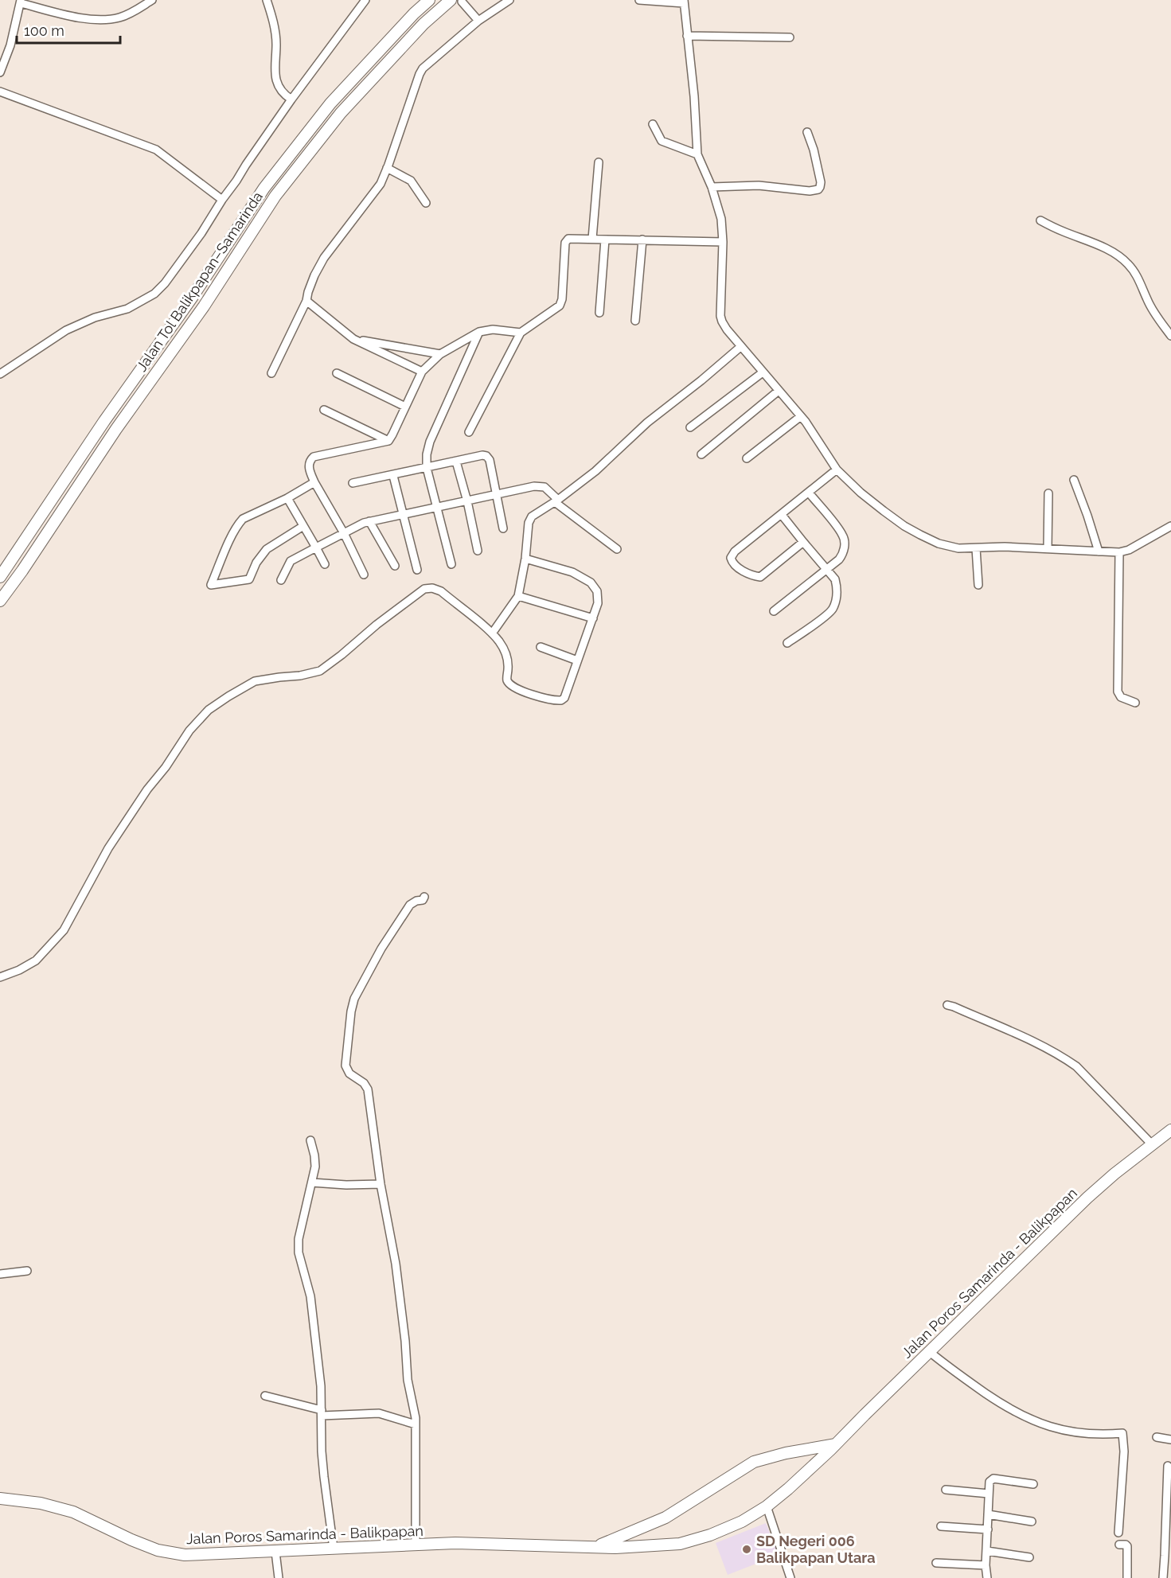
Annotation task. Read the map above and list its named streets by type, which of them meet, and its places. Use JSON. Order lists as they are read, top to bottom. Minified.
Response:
{"streets":{"highway":["Jalan Tol Balikpapan–Samarinda","Jalan Poros Samarinda - Balikpapan"]},"places":["SD Negeri 006 Balikpapan Utara"],"scale_bar":"100 m"}
